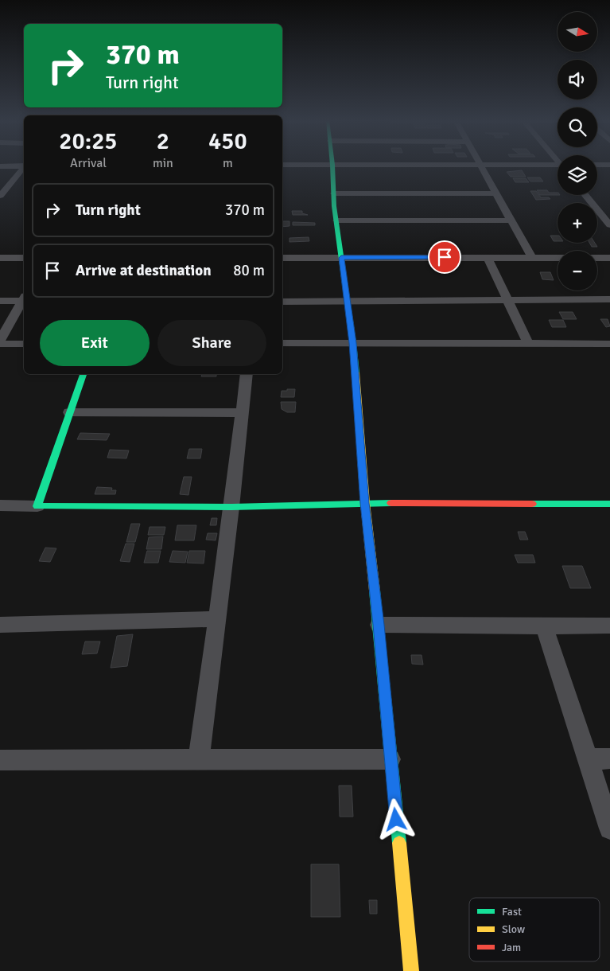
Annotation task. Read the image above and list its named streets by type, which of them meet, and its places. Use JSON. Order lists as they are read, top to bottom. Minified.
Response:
{"legend":["Fast","Slow","Jam"],"north":"right","page":{"map_buttons":["+","−"],"turn":["370 m","Turn right"],"eta":["20:25","Arrival","2","min","450","m"],"list":[{"name":"Turn right","value":"370 m"},{"name":"Arrive at destination","value":"80 m"}],"buttons":["Exit","Share"]}}
